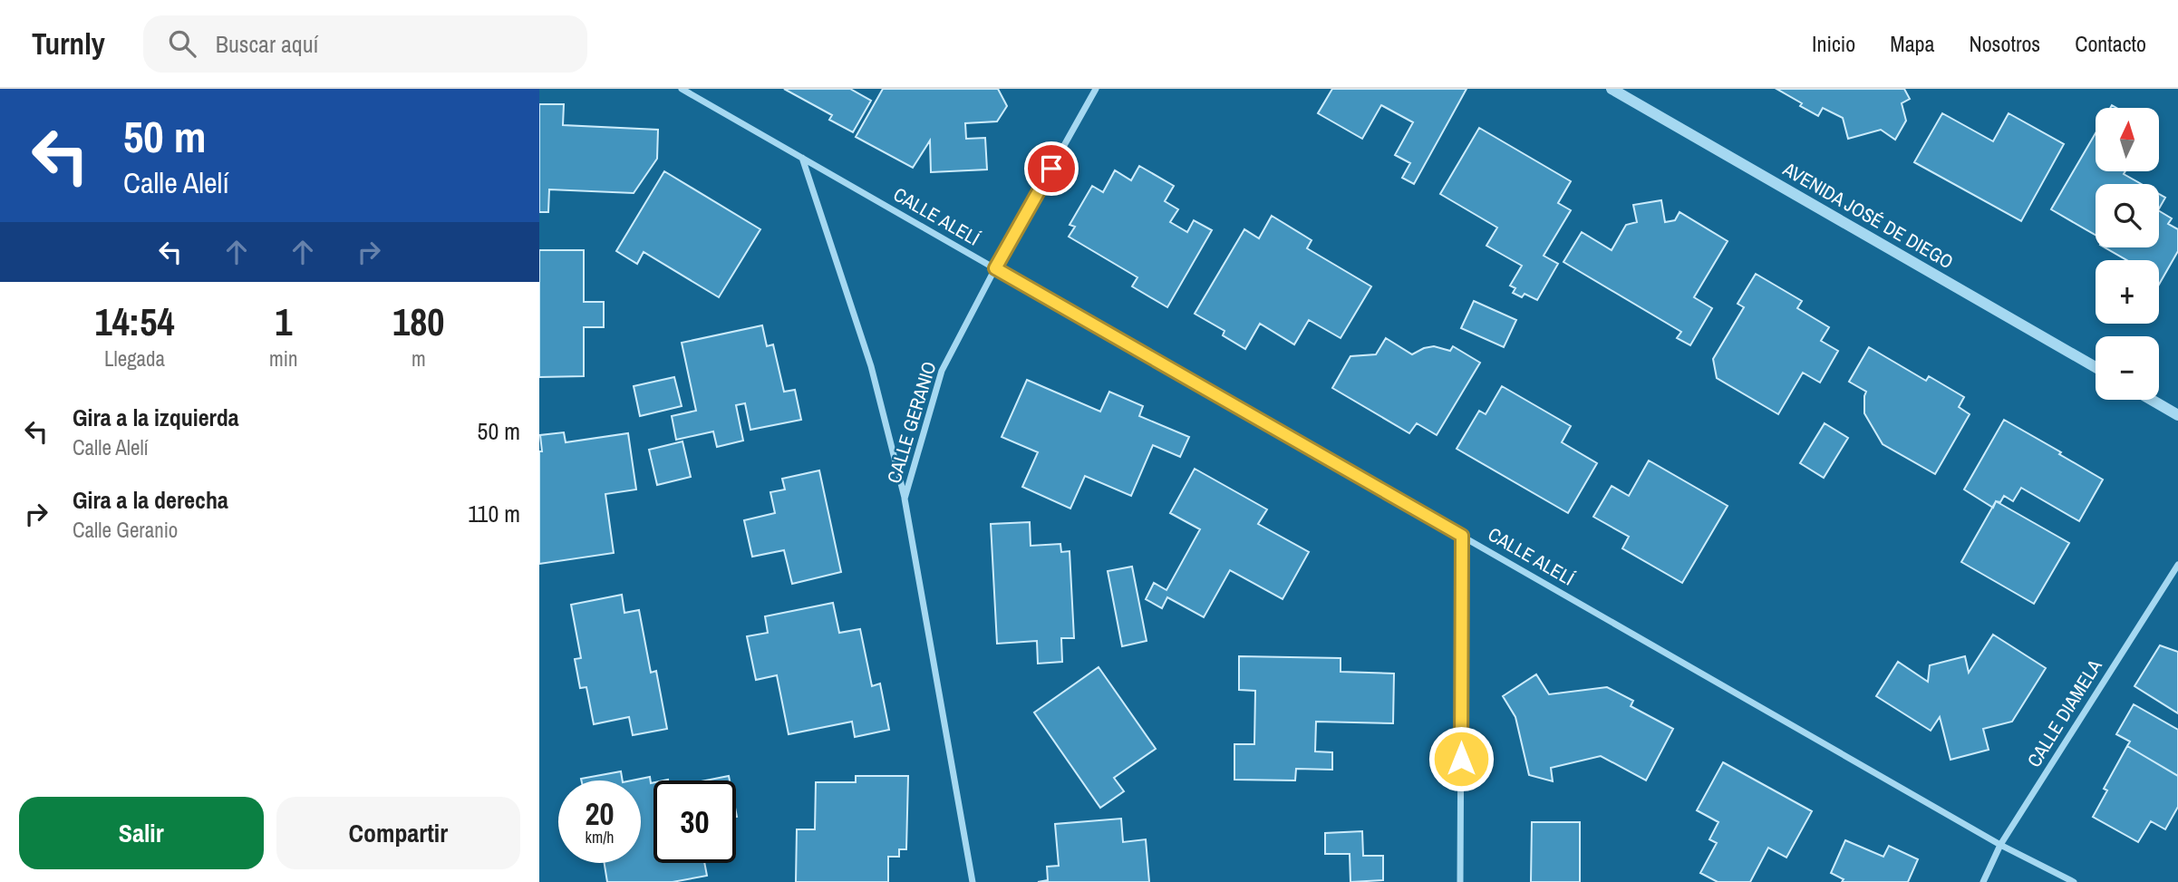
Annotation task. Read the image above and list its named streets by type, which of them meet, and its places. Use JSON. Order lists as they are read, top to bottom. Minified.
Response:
{"streets":{"street":["AVENIDA JOSÉ DE DIEGO","CALLE ALELÍ","CALLE GERANIO","CALLE DIAMELA"]},"crossings":[["CALLE ALELÍ","CALLE GERANIO"],["CALLE ALELÍ","CALLE DIAMELA"]],"north":"top","page":{"header":"Turnly","search":"Buscar aquí","nav":["Inicio","Mapa","Nosotros","Contacto"],"turn":["50 m","Calle Alelí"],"map_buttons":["+","−"],"eta":["14:54","Llegada","1","min","180","m"],"list":[{"name":"Gira a la izquierda","note":"Calle Alelí","value":"50 m"},{"name":"Gira a la derecha","note":"Calle Geranio","value":"110 m"}],"speed":"20 km/h","limit":"30","buttons":["Salir","Compartir"]}}
